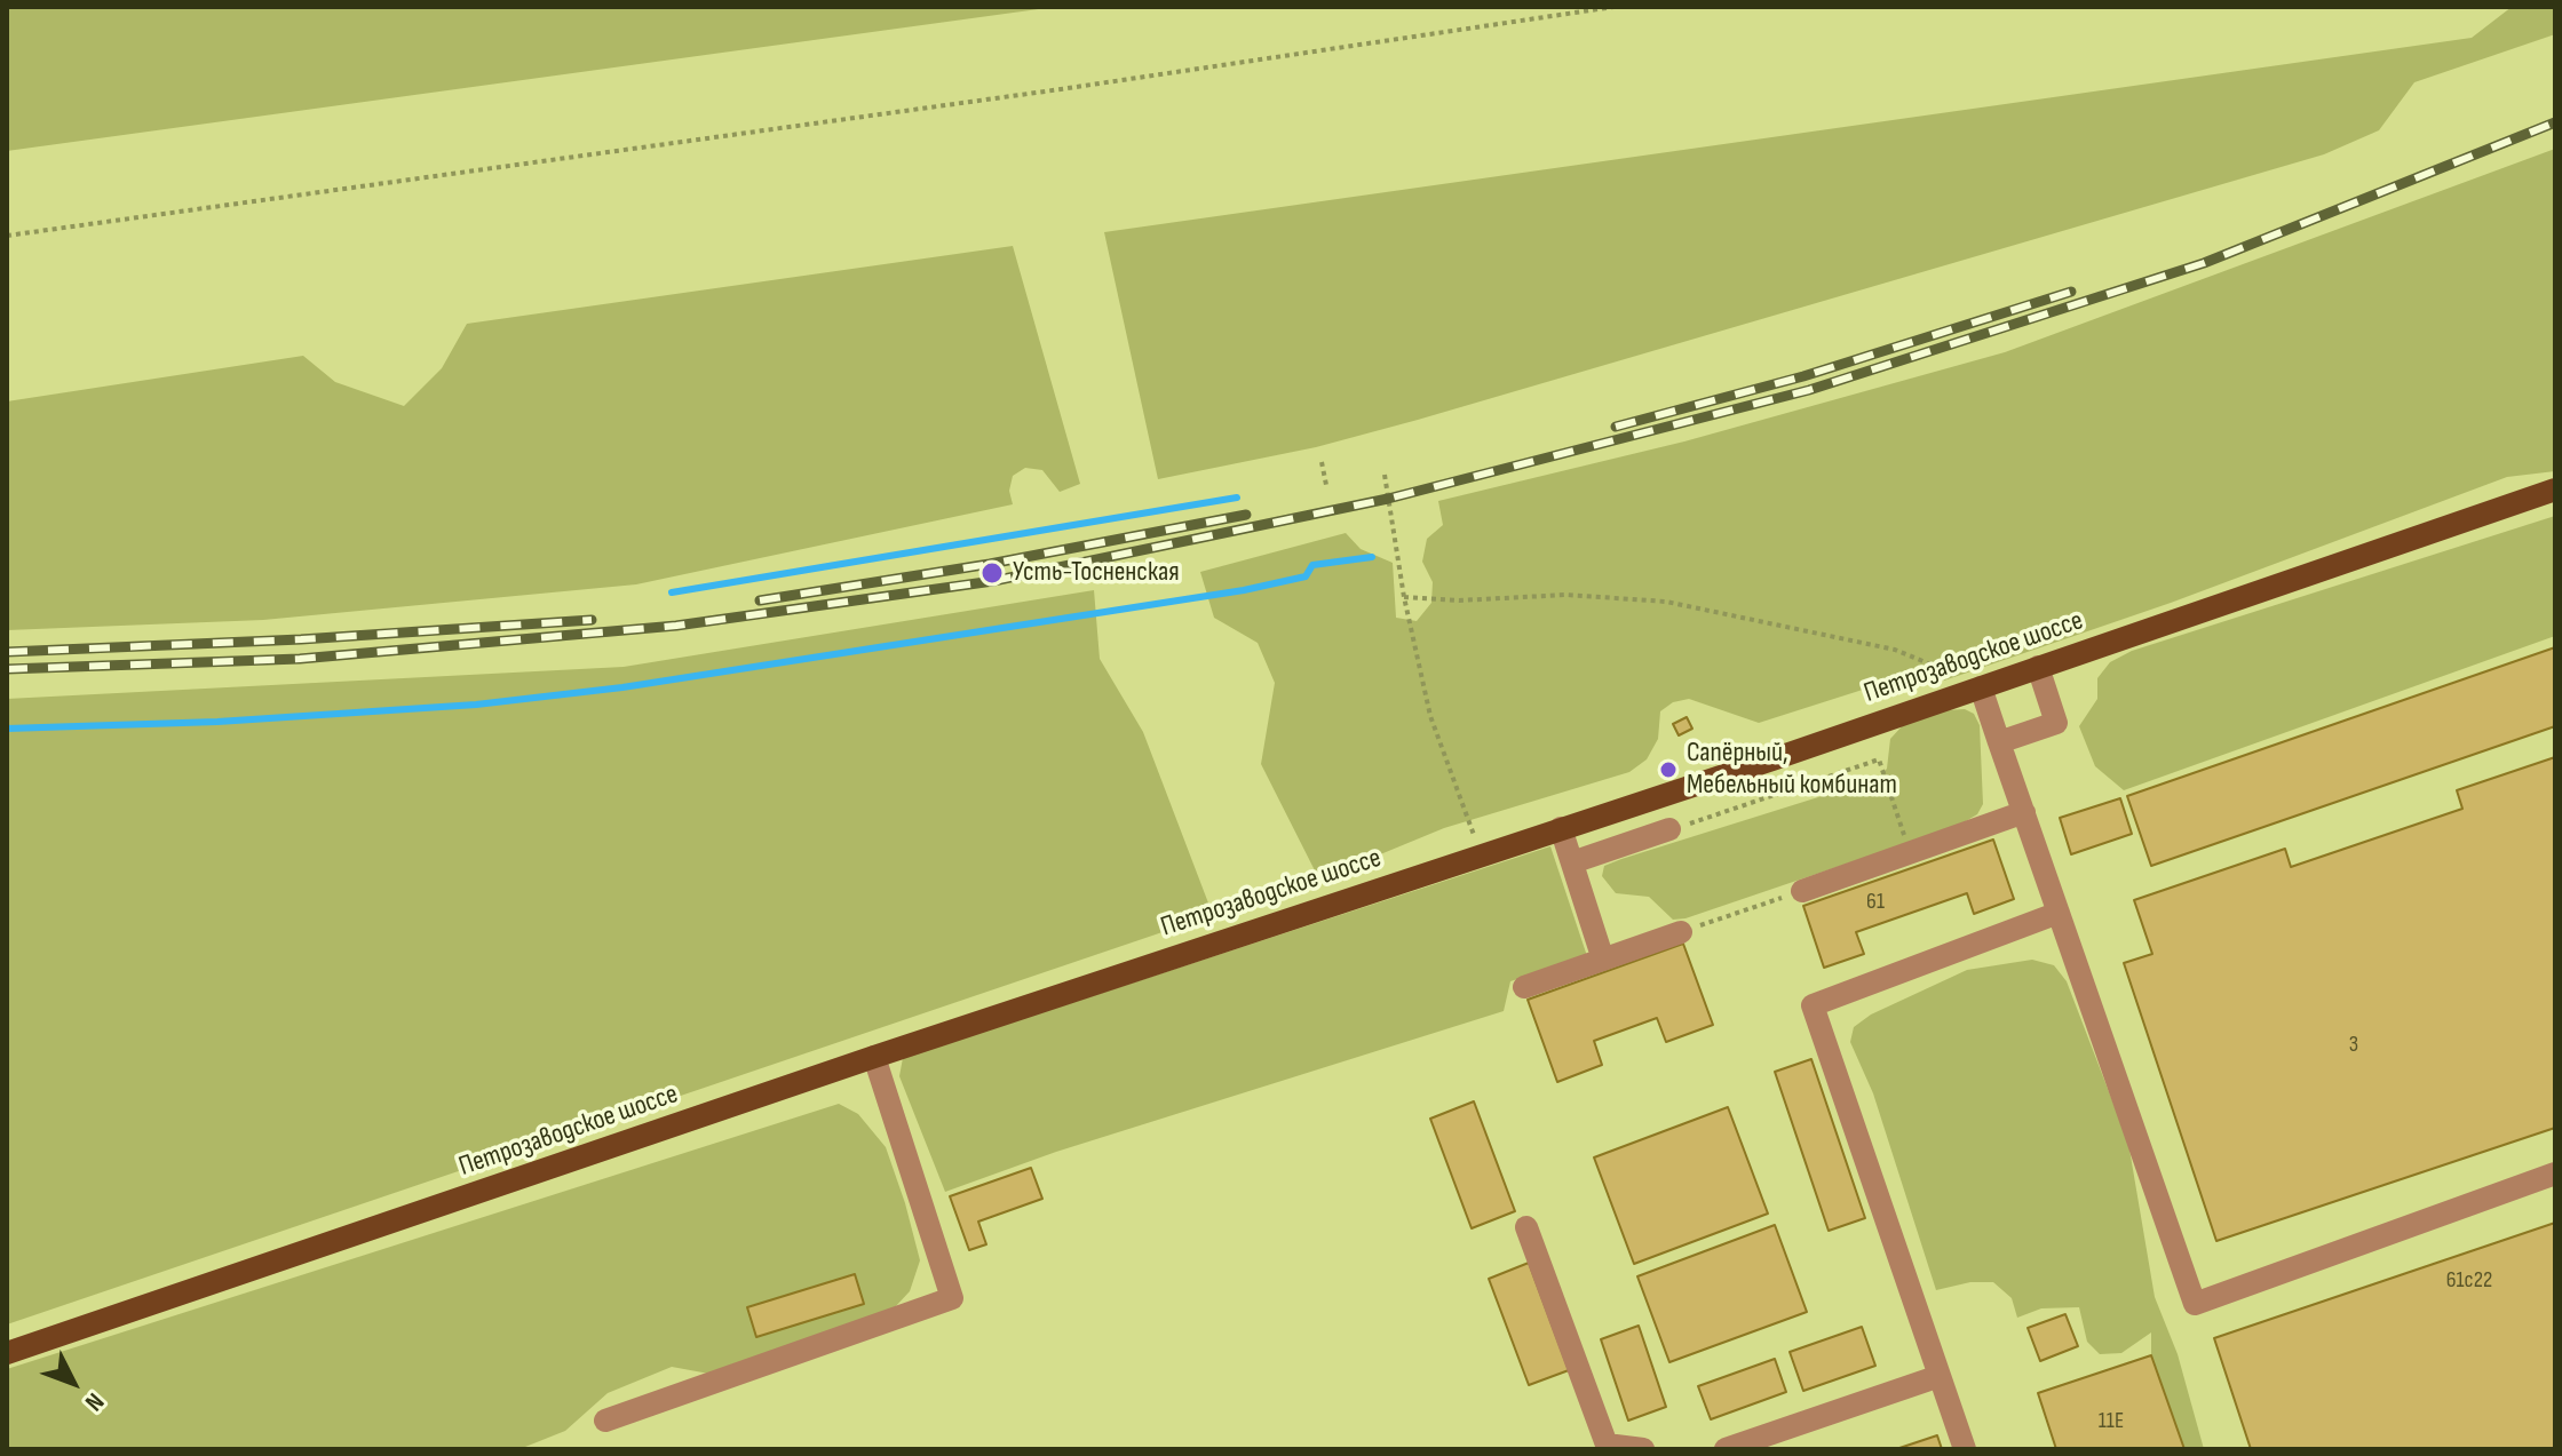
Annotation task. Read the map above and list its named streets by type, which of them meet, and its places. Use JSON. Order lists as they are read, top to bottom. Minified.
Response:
{"streets":{"main road":["Петрозаводское шоссе"]},"places":["Усть-Тосненская","Сапёрный, Мебельный комбинат"],"house_numbers":["61","3","61с22","11Е"],"north":"bottom right"}
